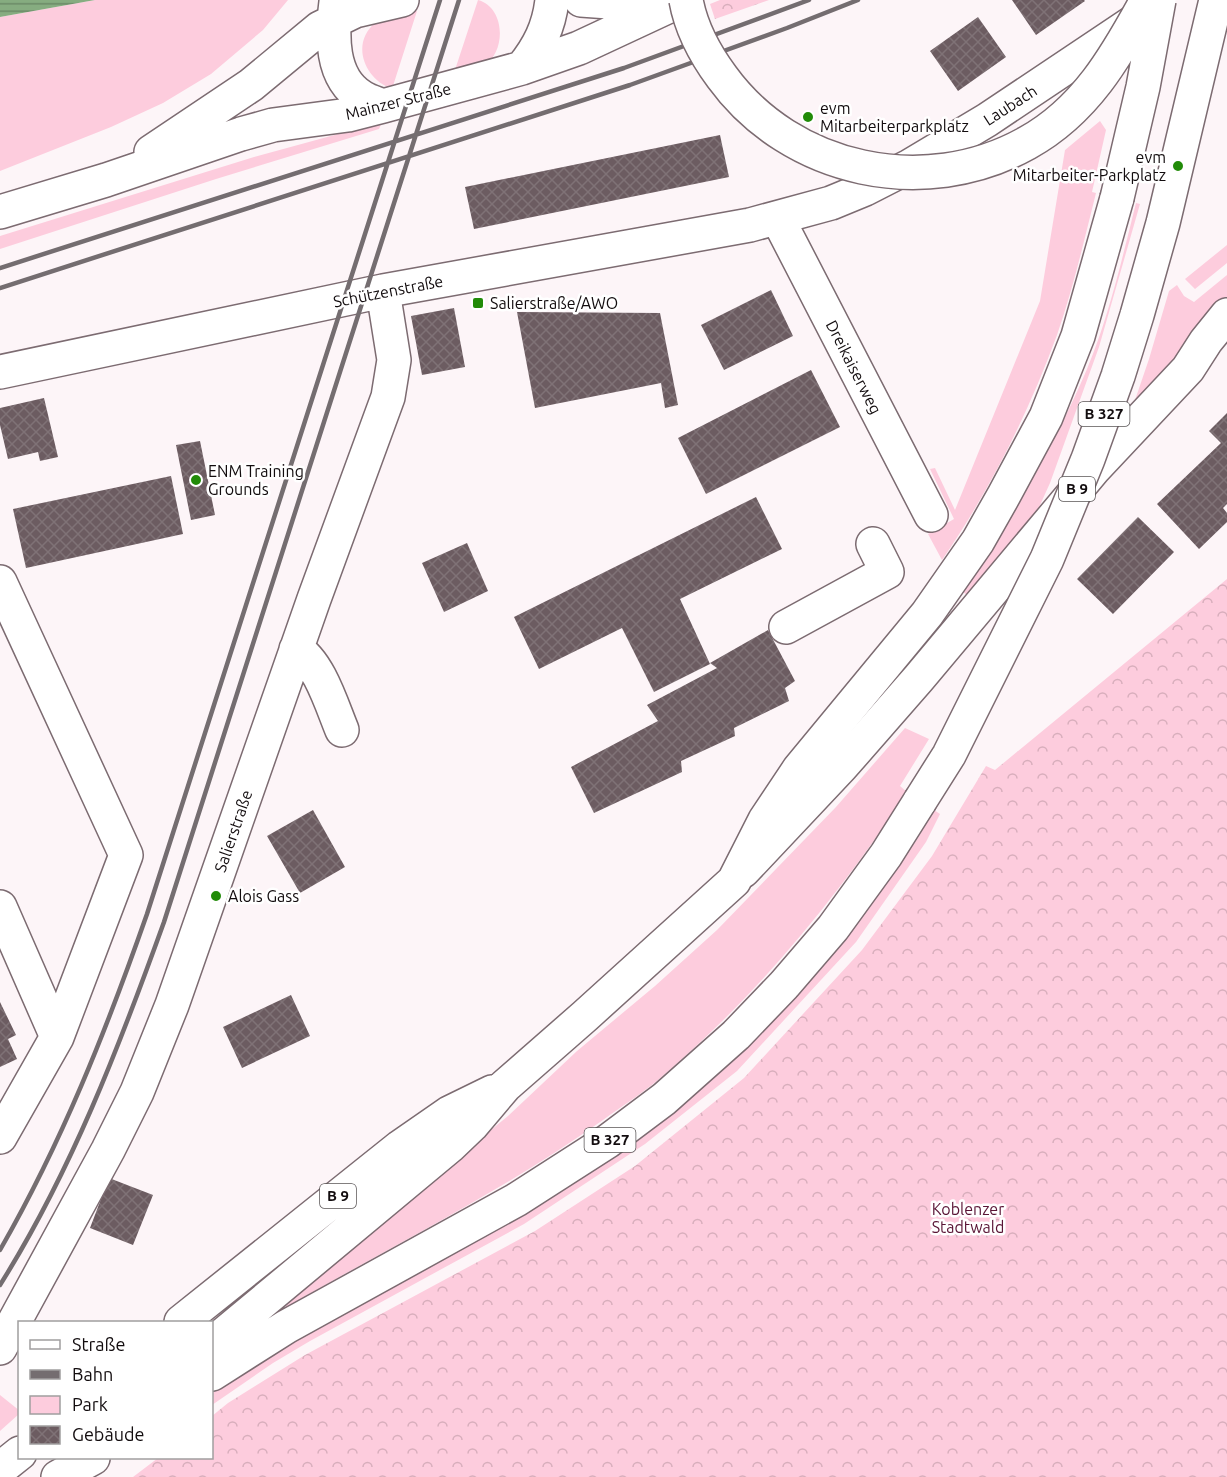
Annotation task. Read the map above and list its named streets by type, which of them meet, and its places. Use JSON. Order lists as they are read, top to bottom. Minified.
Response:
{"streets":{"main road":["Mainzer Straße","Laubach","Schützenstraße","Dreikaiserweg","B 327","B 9","Salierstraße"]},"crossings":[["Laubach","Schützenstraße"],["Laubach","Dreikaiserweg"],["Schützenstraße","Dreikaiserweg"],["Schützenstraße","Salierstraße"],["B 327","B 9"]],"parks":["Koblenzer Stadtwald"],"places":{"other":["evm Mitarbeiterparkplatz","evm Mitarbeiter-Parkplatz","ENM Training Grounds","Alois Gass"],"transit":["Salierstraße/AWO"]},"legend":["Straße","Bahn","Park","Gebäude"]}
